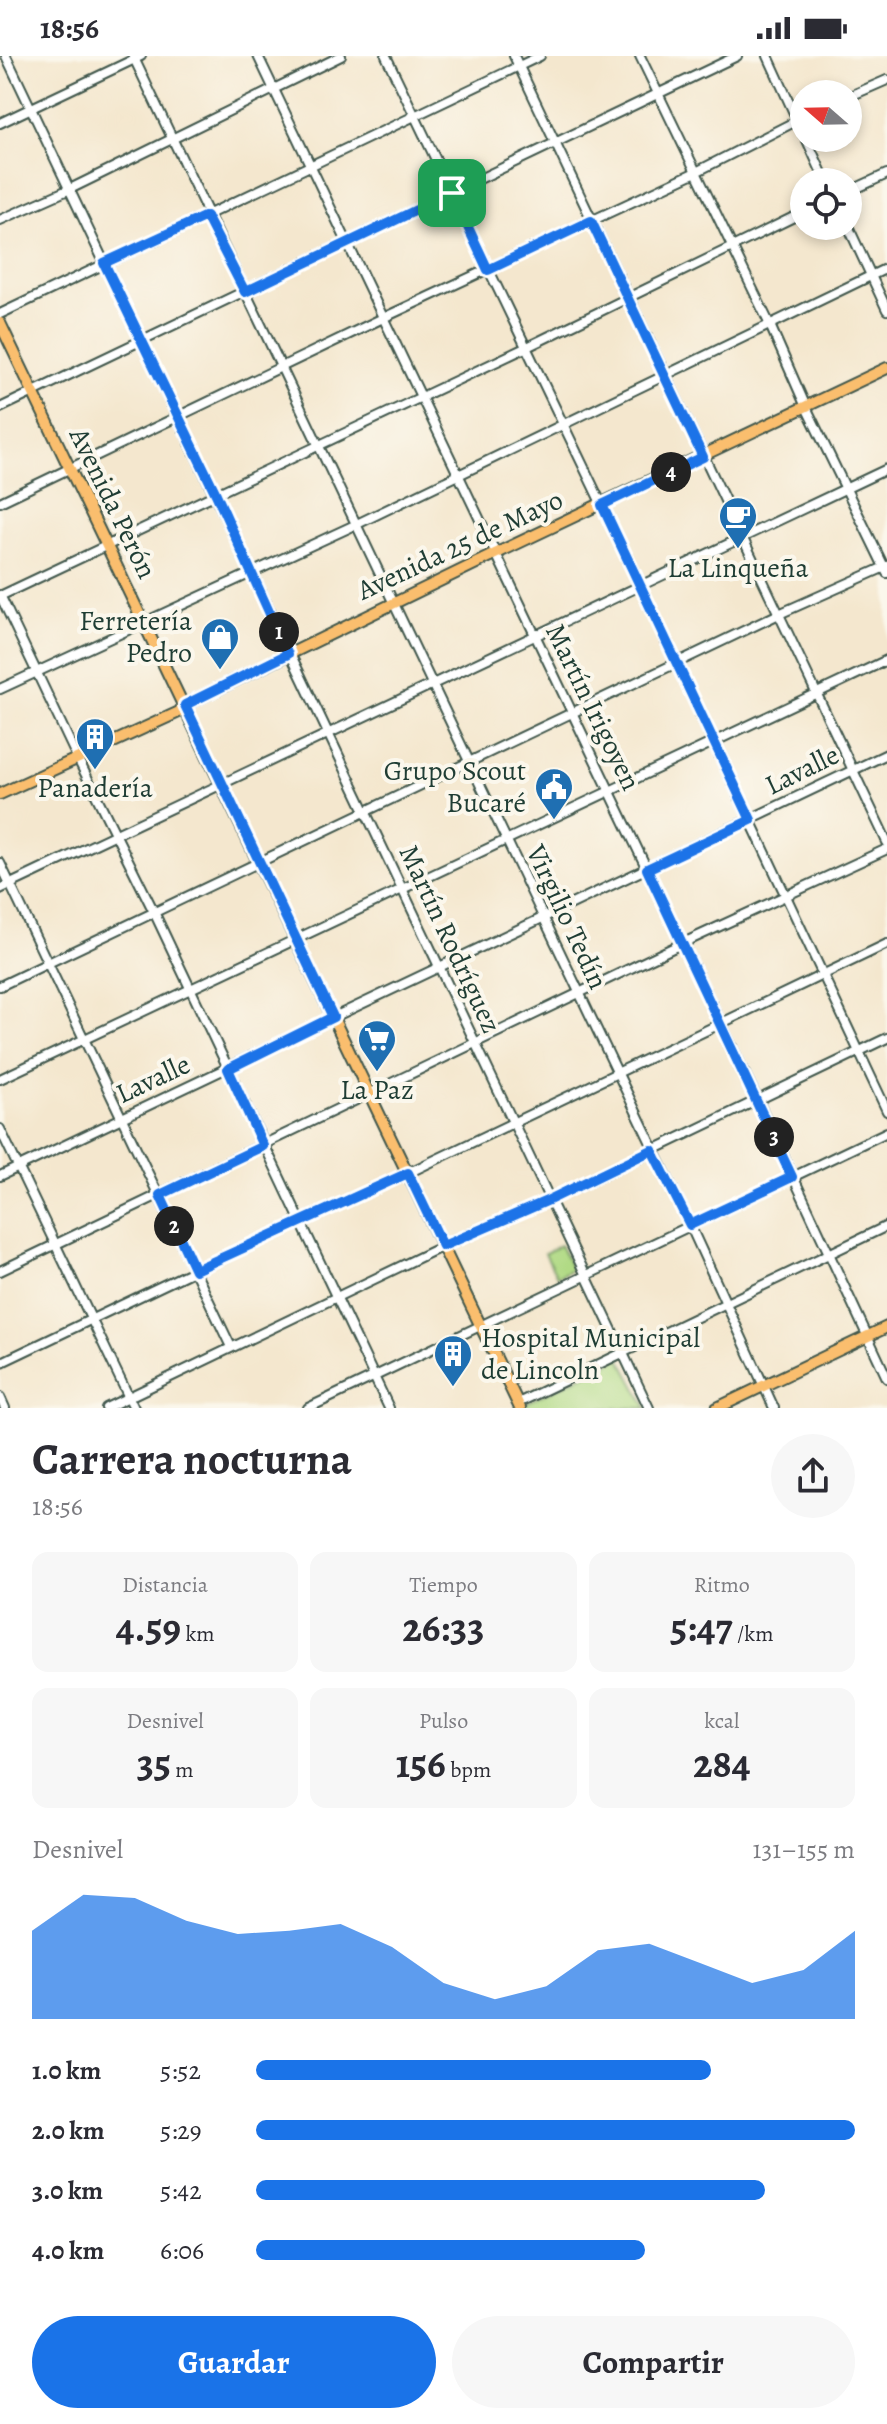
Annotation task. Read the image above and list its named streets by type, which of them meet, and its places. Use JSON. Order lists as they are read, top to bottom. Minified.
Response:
{"streets":{"main road":["Avenida Perón","Avenida 25 de Mayo"],"street":["Martín Irigoyen","Lavalle","Virgilio Tedín","Martín Rodríguez"]},"crossings":[["Avenida Perón","Avenida 25 de Mayo"],["Avenida Perón","Lavalle"],["Avenida 25 de Mayo","Martín Irigoyen"],["Avenida 25 de Mayo","Virgilio Tedín"],["Avenida 25 de Mayo","Martín Rodríguez"],["Martín Irigoyen","Lavalle"],["Lavalle","Virgilio Tedín"],["Lavalle","Martín Rodríguez"]],"places":{"cafe":["La Linqueña"],"shop":["Ferretería Pedro"],"building":["Panadería","Hospital Municipal de Lincoln"],"public building":["Grupo Scout Bucaré"],"supermarket":["La Paz"]},"north":"left","page":{"status":"18:56","pins":["4","1","3","2"],"heading":["Carrera nocturna","18:56"],"stats":[["Distancia","4.59 km"],["Tiempo","26:33"],["Ritmo","5:47 /km"],["Desnivel","35 m"],["Pulso","156 bpm"],["kcal","284"]],"chart":["Desnivel","131–155 m"],"list":[{"name":"1.0 km","note":"5:52"},{"name":"2.0 km","note":"5:29"},{"name":"3.0 km","note":"5:42"},{"name":"4.0 km","note":"6:06"}],"buttons":["Guardar","Compartir"]}}
